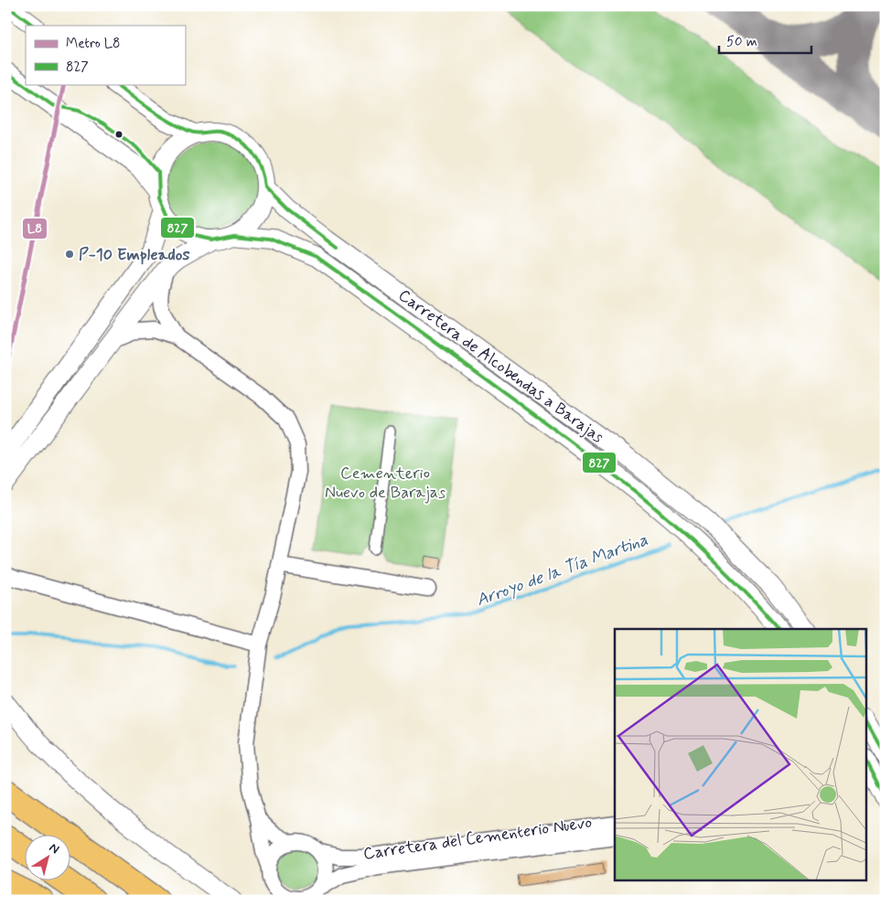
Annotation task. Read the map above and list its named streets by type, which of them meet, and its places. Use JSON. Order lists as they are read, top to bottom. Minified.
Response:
{"streets":{"street":["Carretera de Alcobendas a Barajas","Carretera del Cementerio Nuevo"]},"water":["Arroyo de la Tía Martina"],"parks":["Cementerio Nuevo de Barajas"],"places":["P-10 Empleados"],"lines":["transit line 827","metro line L8"],"legend":["Metro L8","827"],"scale_bar":"50 m","north":"top right"}
